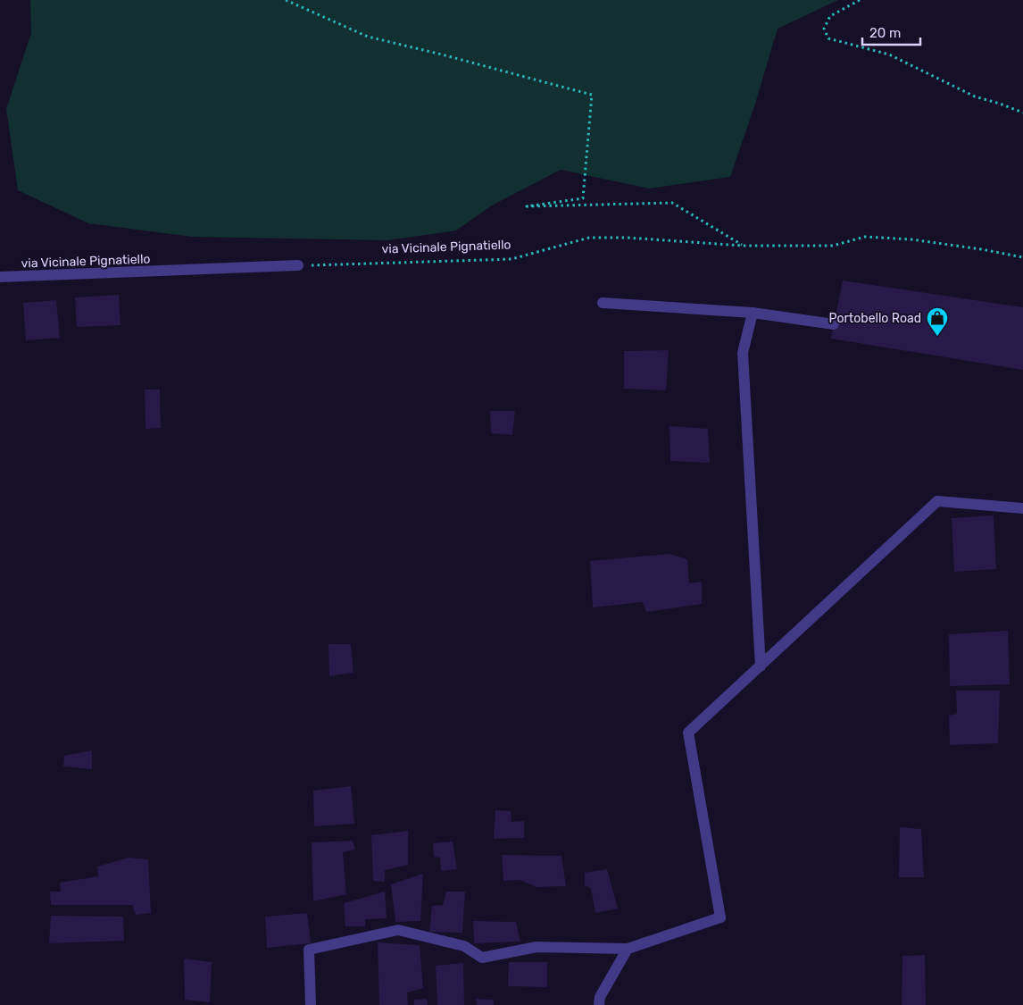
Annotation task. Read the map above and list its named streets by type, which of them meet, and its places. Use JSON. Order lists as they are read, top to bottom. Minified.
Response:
{"streets":{"street":["via Vicinale Pignatiello"]},"places":{"shop":["Portobello Road"]},"scale_bar":"20 m"}
